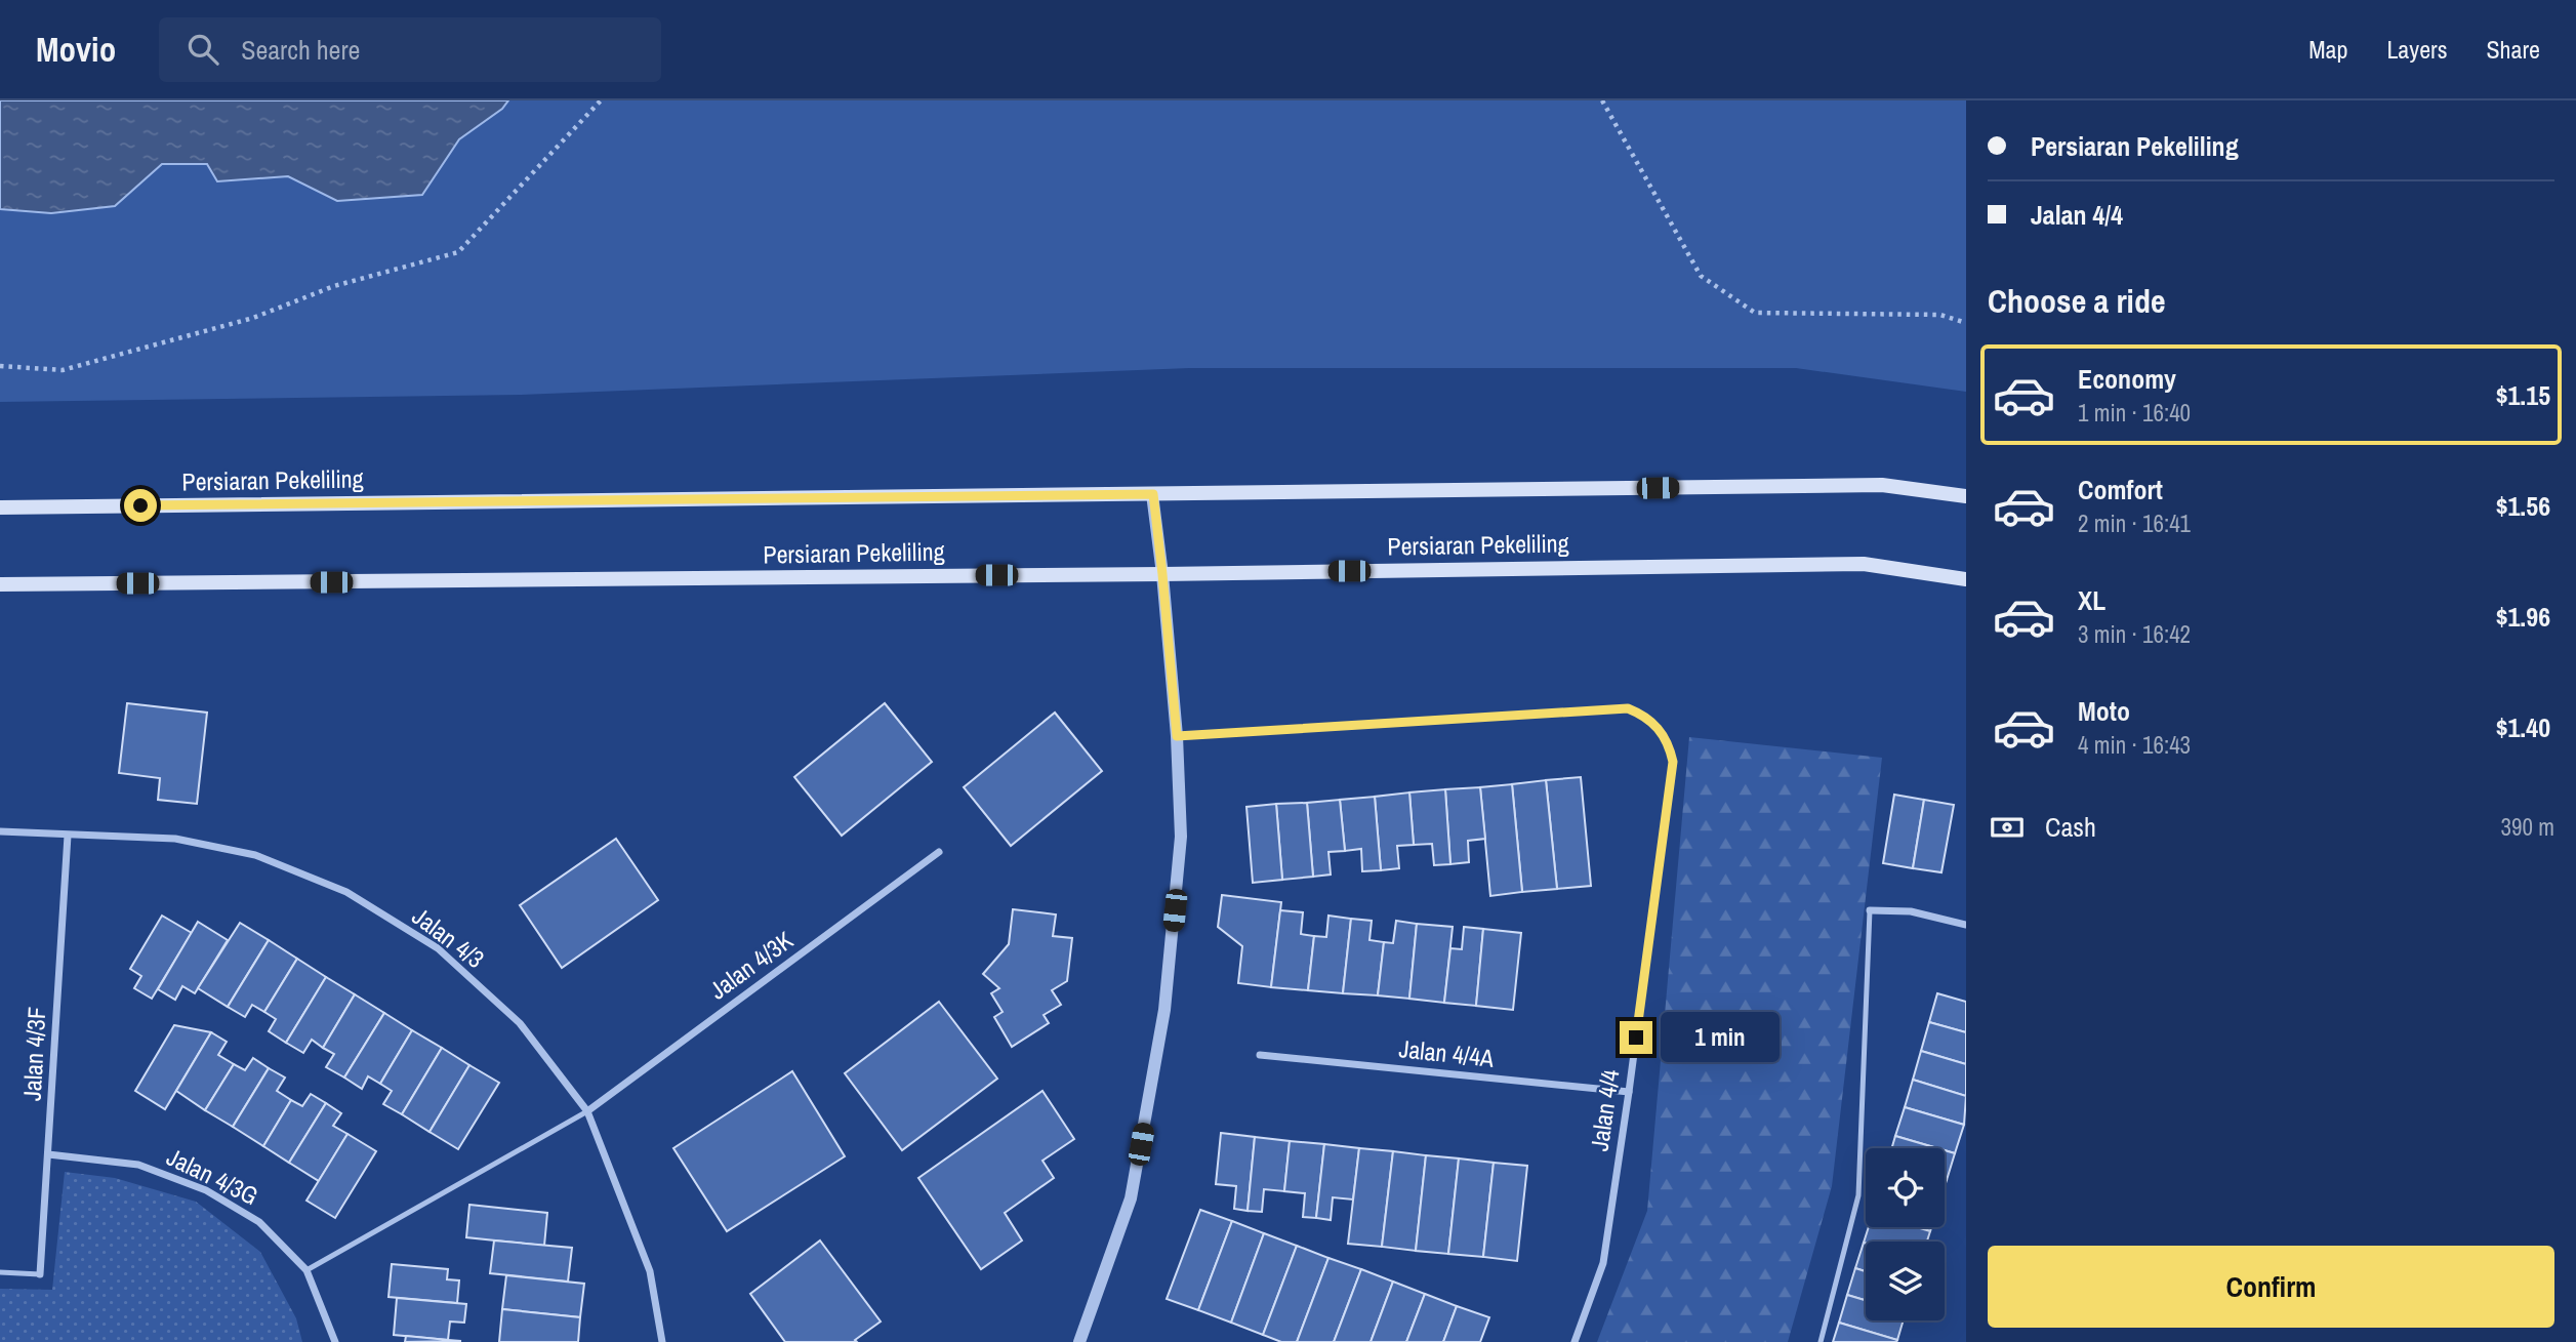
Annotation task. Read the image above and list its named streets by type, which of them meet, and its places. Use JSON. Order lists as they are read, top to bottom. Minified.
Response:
{"streets":{"main road":["Persiaran Pekeliling"],"street":["Jalan 4/3","Jalan 4/3K","Jalan 4/3F","Jalan 4/4A","Jalan 4/4","Jalan 4/3G"]},"crossings":[["Jalan 4/3","Jalan 4/3K"],["Jalan 4/3","Jalan 4/3F"],["Jalan 4/3F","Jalan 4/3G"],["Jalan 4/4A","Jalan 4/4"]],"page":{"header":"Movio","search":"Search here","nav":["Map","Layers","Share"],"banner":["Persiaran Pekeliling","Jalan 4/4"],"heading":"Choose a ride","list":[{"name":"Economy","note":"1 min · 16:40","value":"$1.15"},{"name":"Comfort","note":"2 min · 16:41","value":"$1.56"},{"name":"XL","note":"3 min · 16:42","value":"$1.96"},{"name":"Moto","note":"4 min · 16:43","value":"$1.40"}],"pay":["Cash","390 m"],"bubble":"1 min","buttons":"Confirm"}}
